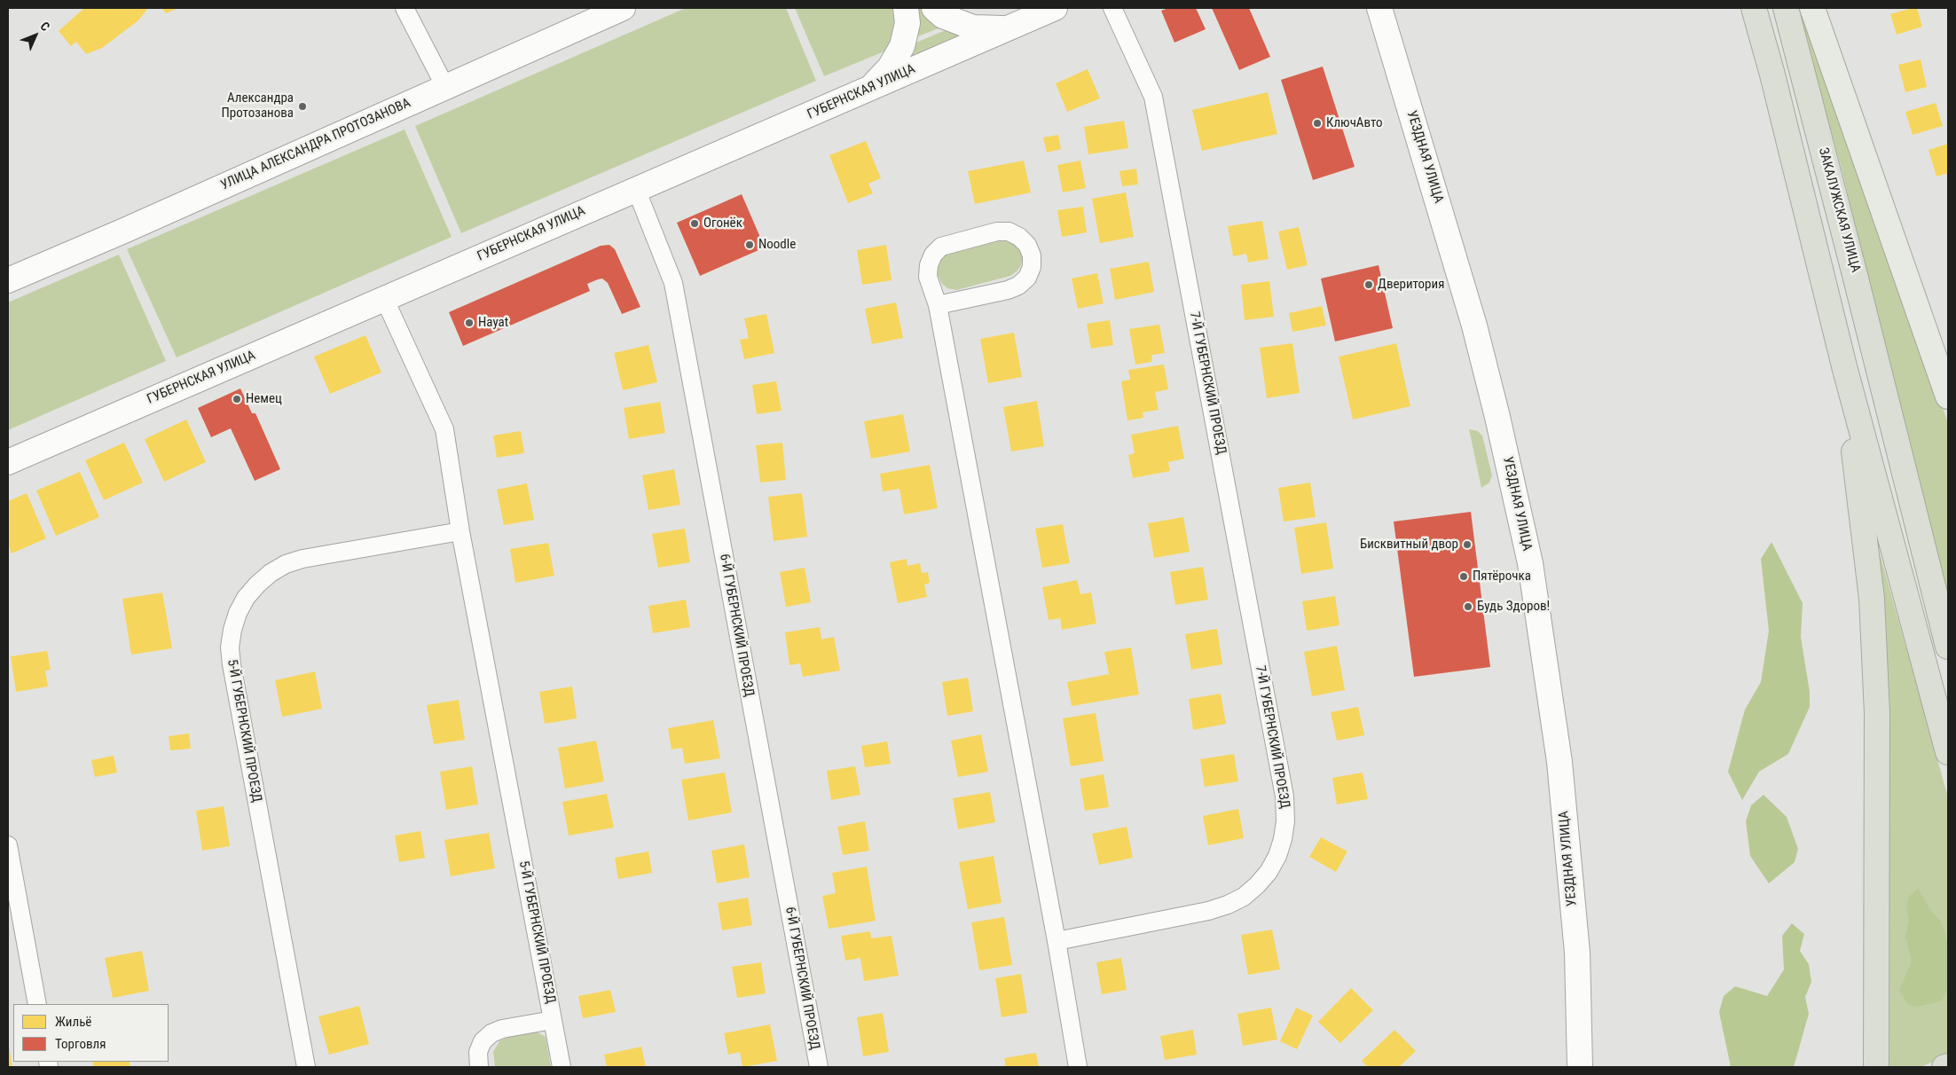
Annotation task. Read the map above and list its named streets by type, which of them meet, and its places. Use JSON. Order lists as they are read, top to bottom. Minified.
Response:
{"streets":{"highway":["ЗАКАЛУЖСКАЯ УЛИЦА"],"street":["ГУБЕРНСКАЯ УЛИЦА","УЛИЦА АЛЕКСАНДРА ПРОТОЗАНОВА","УЕЗДНАЯ УЛИЦА","7-Й ГУБЕРНСКИЙ ПРОЕЗД","6-Й ГУБЕРНСКИЙ ПРОЕЗД","5-Й ГУБЕРНСКИЙ ПРОЕЗД"]},"crossings":[["ГУБЕРНСКАЯ УЛИЦА","6-Й ГУБЕРНСКИЙ ПРОЕЗД"],["ГУБЕРНСКАЯ УЛИЦА","5-Й ГУБЕРНСКИЙ ПРОЕЗД"]],"places":["Александра Протозанова","КлючАвто","Огонёк","Noodle","Дверитория","Hayat","Немец","Бисквитный двор","Пятёрочка","Будь Здоров!"],"legend":["Жильё","Торговля"],"north":"top right"}
